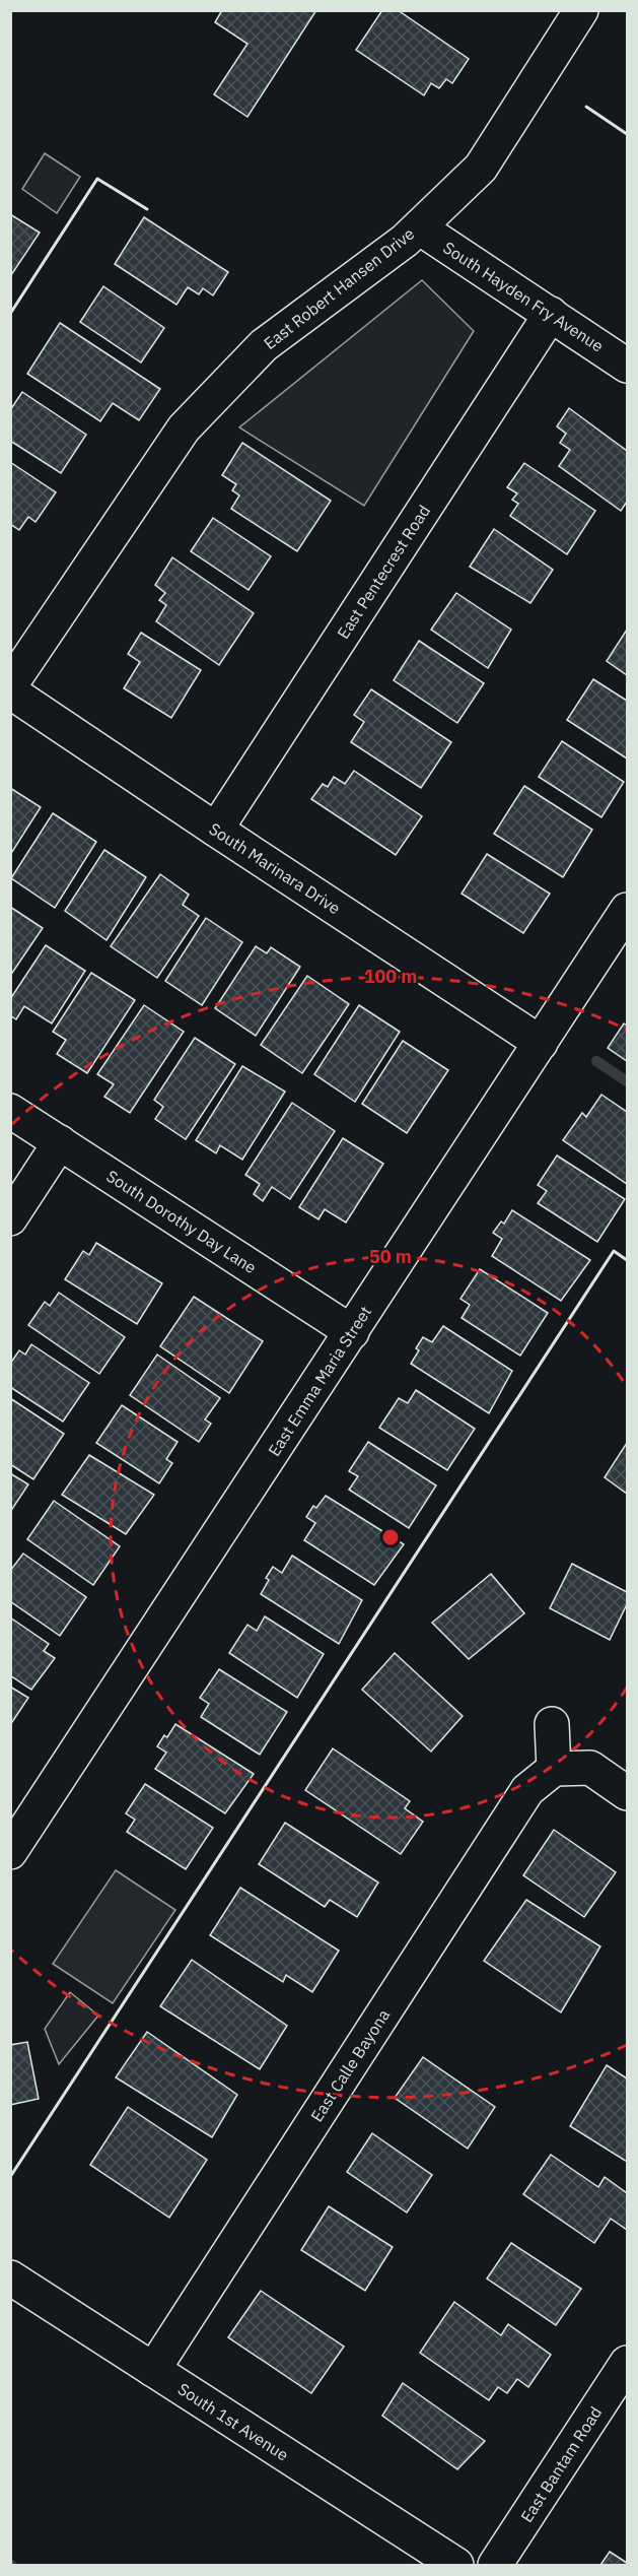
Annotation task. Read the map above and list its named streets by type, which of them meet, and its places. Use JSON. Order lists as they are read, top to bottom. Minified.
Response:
{"streets":{"street":["East Robert Hansen Drive","South Hayden Fry Avenue","East Pentecrest Road","South Marinara Drive","South Dorothy Day Lane","East Emma Maria Street","East Calle Bayona","South 1st Avenue","East Bantam Road"]},"crossings":[["East Robert Hansen Drive","South Hayden Fry Avenue"],["South Hayden Fry Avenue","East Pentecrest Road"],["East Pentecrest Road","South Marinara Drive"],["South Marinara Drive","East Emma Maria Street"],["South Dorothy Day Lane","East Emma Maria Street"],["East Calle Bayona","South 1st Avenue"]],"rings":["100 m","50 m"]}
